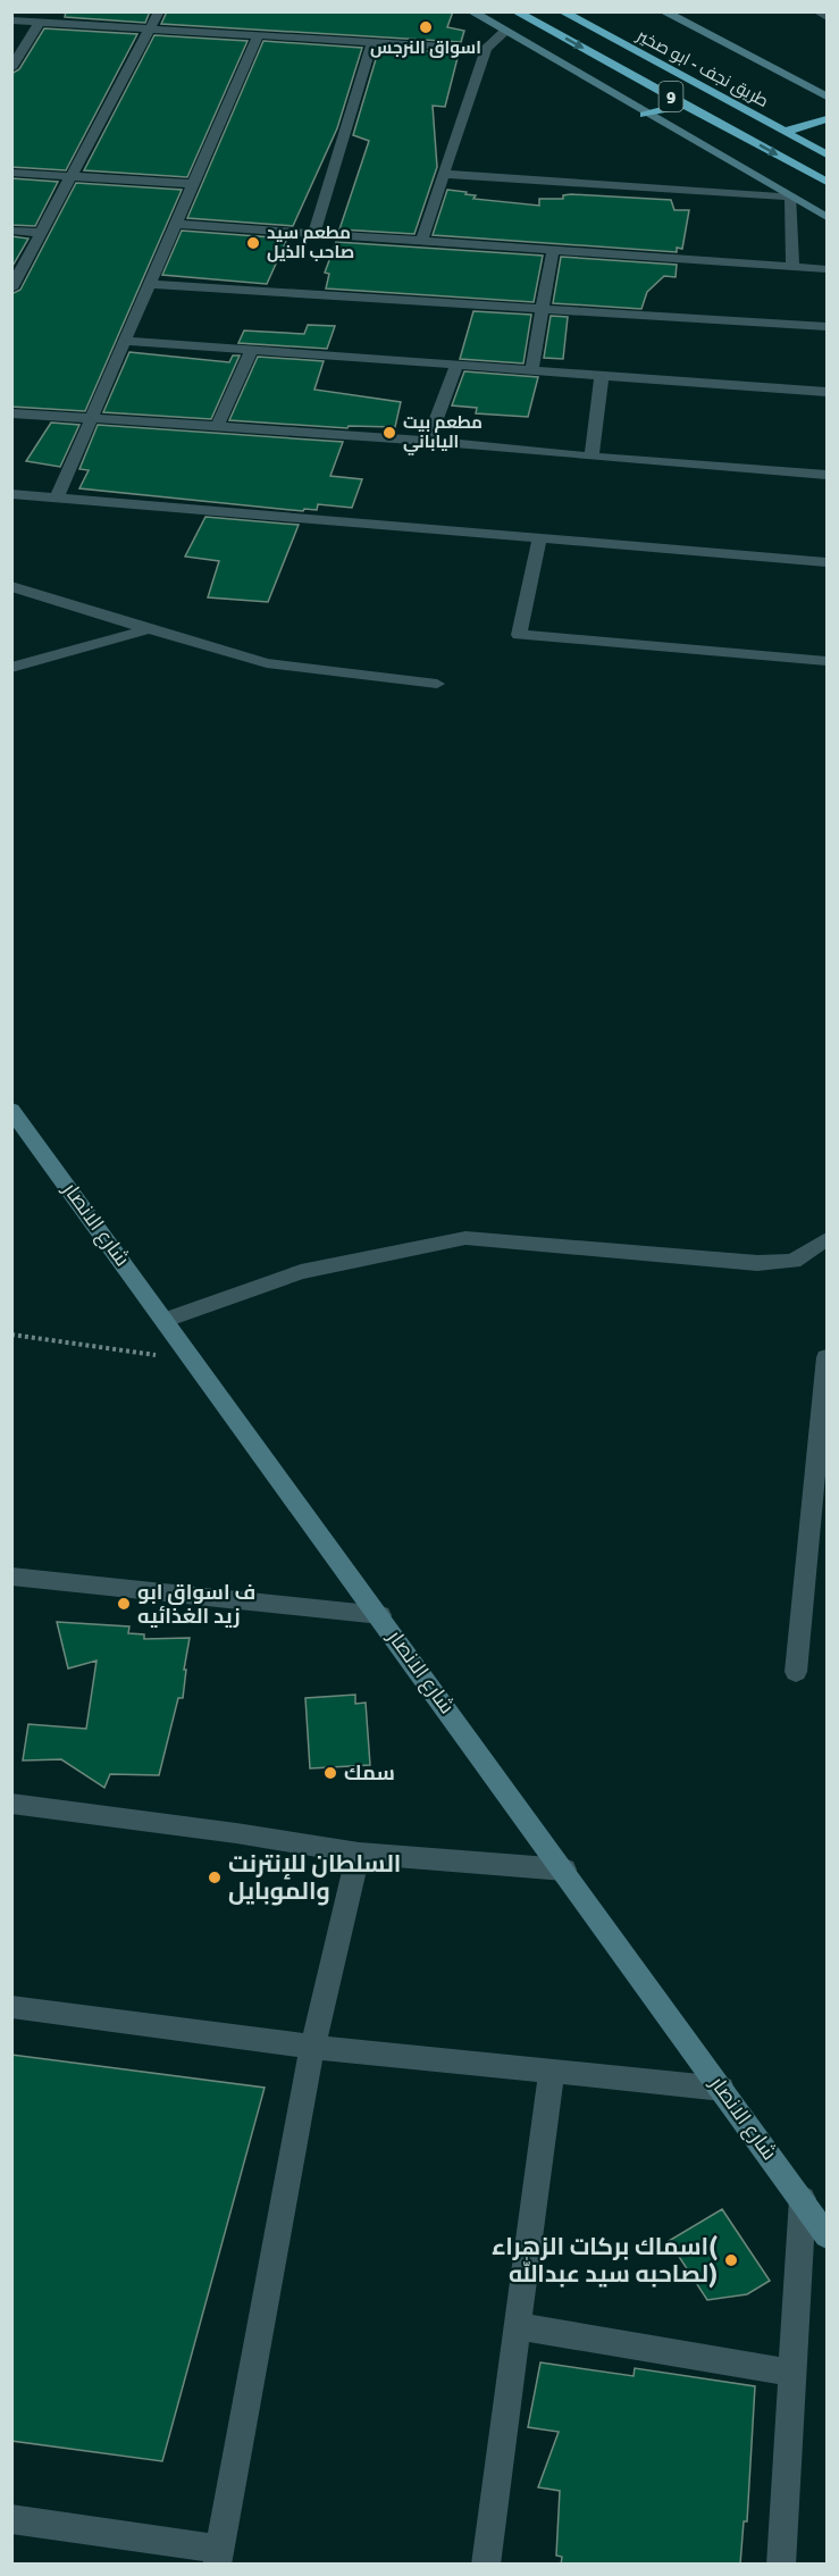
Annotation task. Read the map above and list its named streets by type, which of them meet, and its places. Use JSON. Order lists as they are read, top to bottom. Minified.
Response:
{"streets":{"highway":["طريق نجف - ابو صخير","9"],"street":["شارع الانصار"]},"places":["اسواق النرجس","مطعم سيد صاحب الذيل","مطعم بيت الياباني","ف اسواق ابو زيد الغذائيه","سمك","السلطان للإنترنت والموبايل","اسماك بركات الزهراء( لصاحبه سيد عبدالله)"]}
